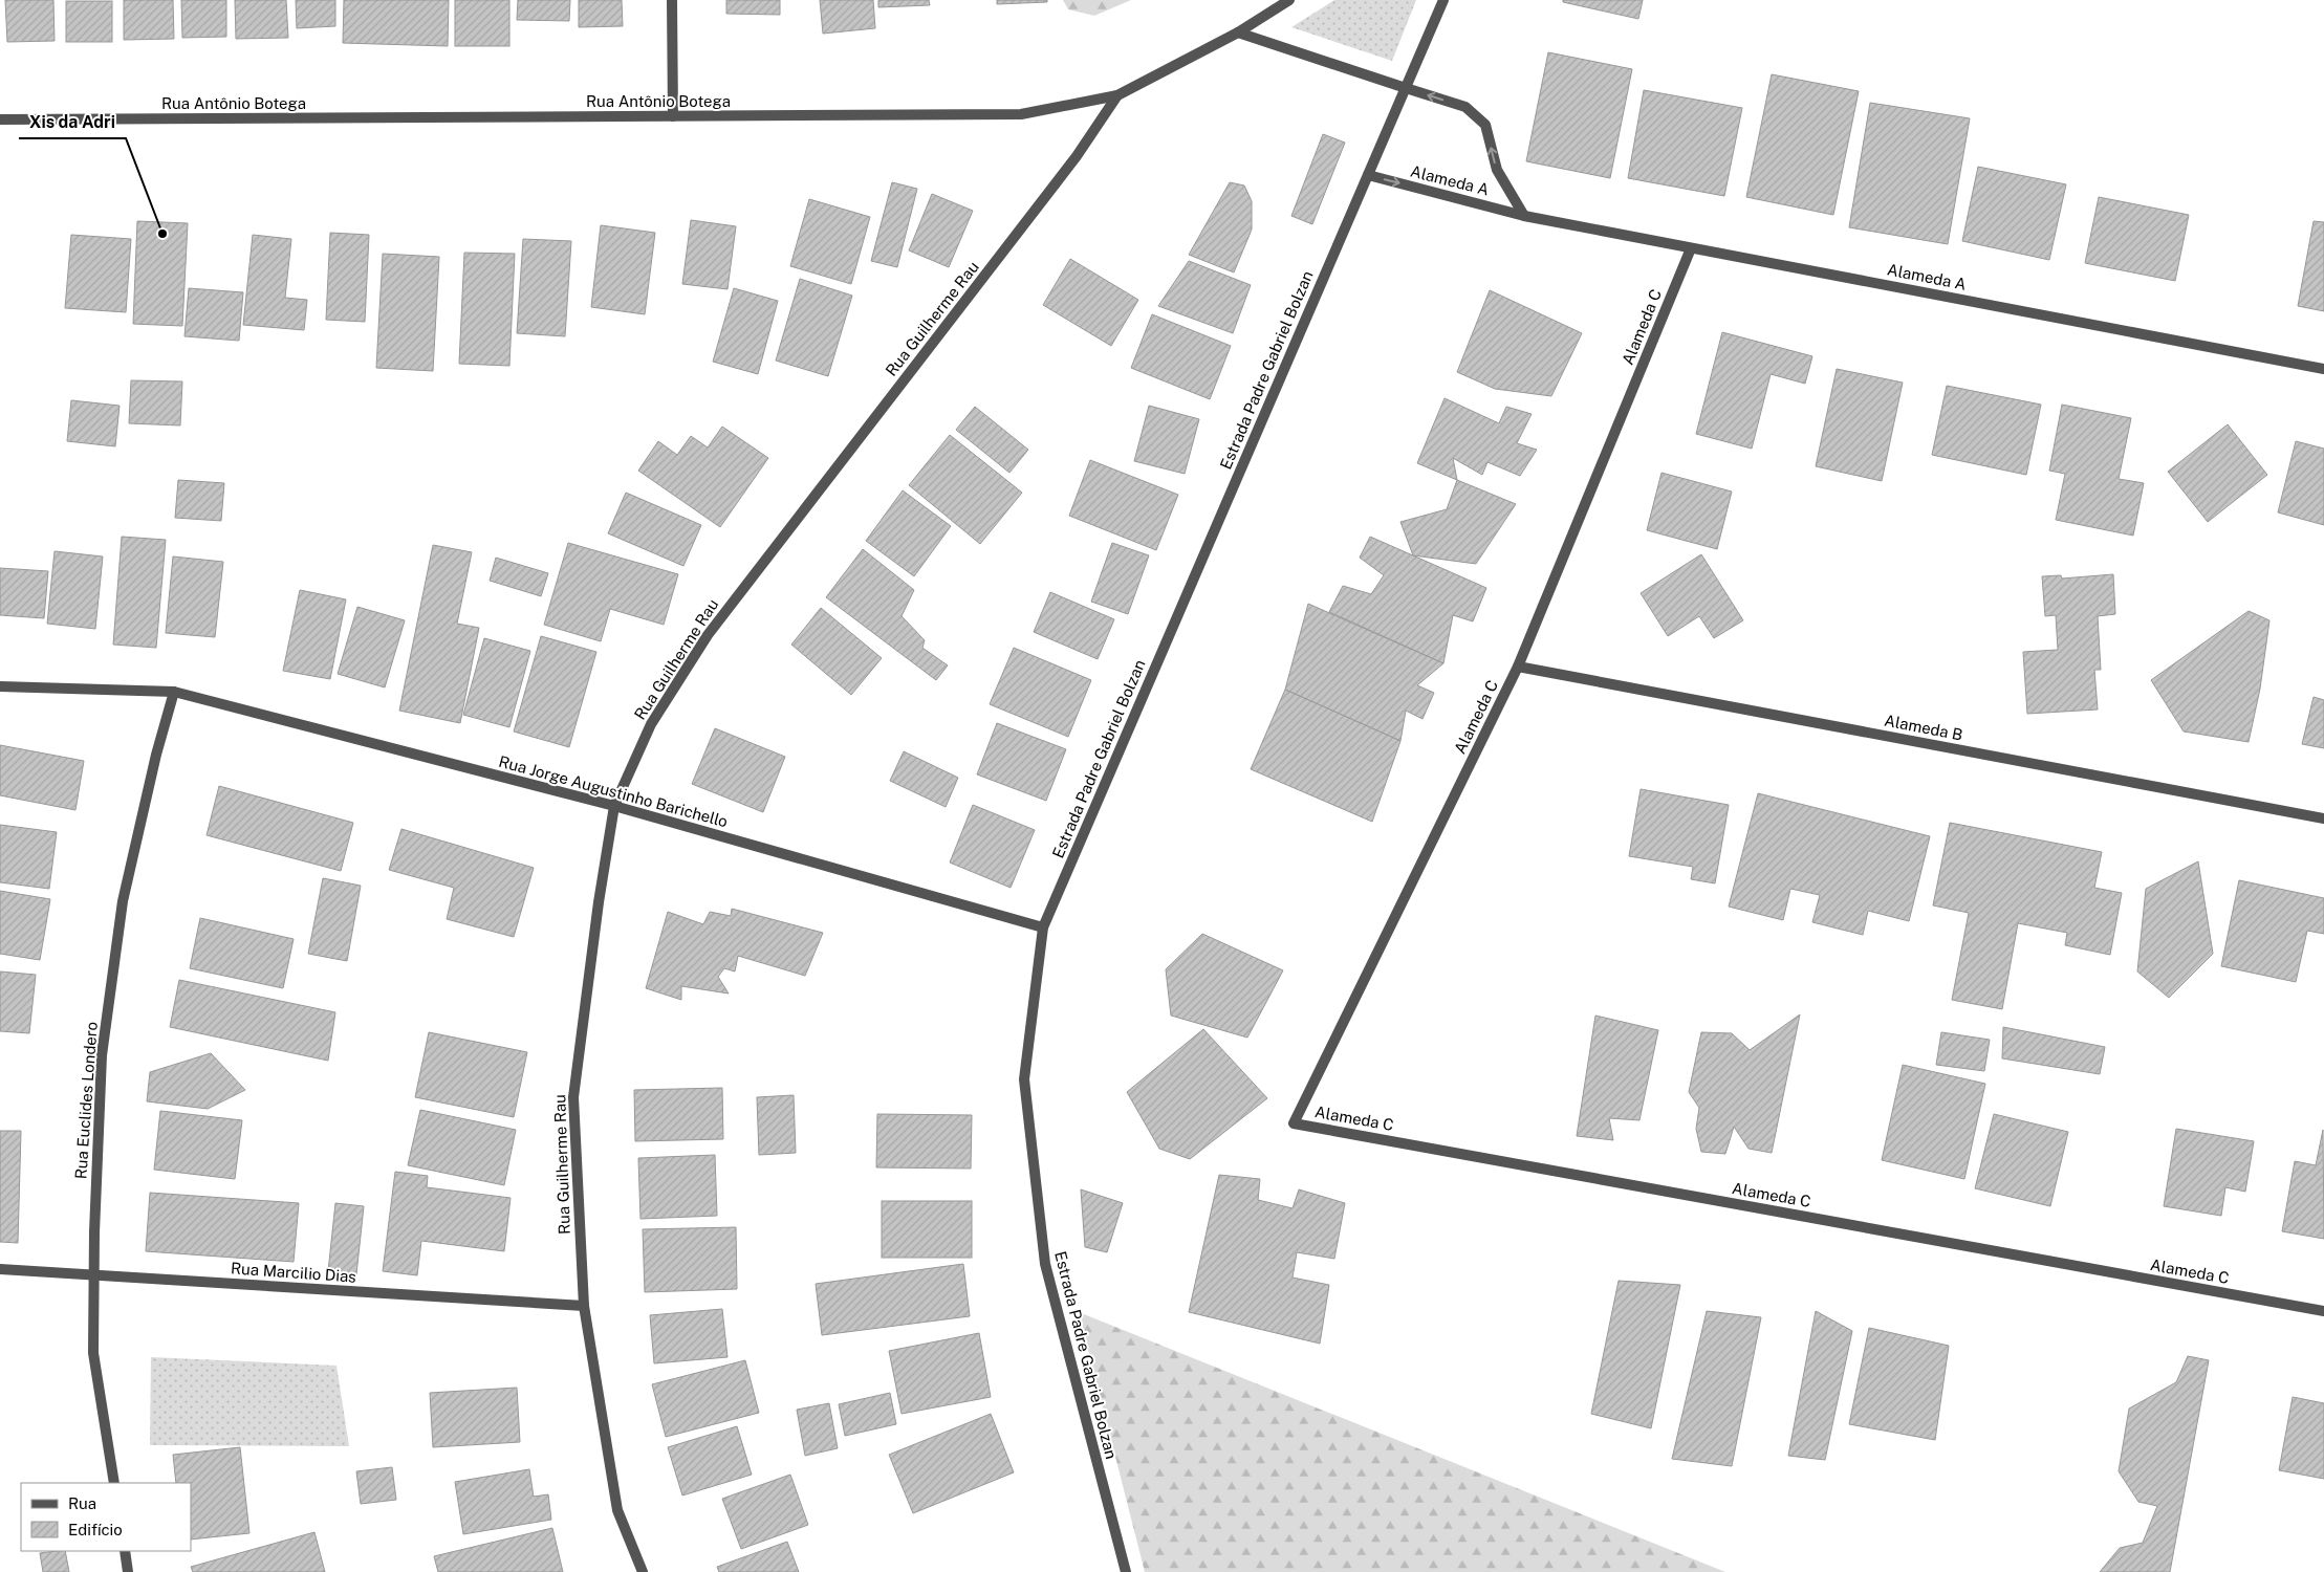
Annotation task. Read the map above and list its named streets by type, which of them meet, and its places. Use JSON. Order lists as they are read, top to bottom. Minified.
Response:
{"streets":{"street":["Rua Antônio Botega","Alameda A","Rua Guilherme Rau","Alameda C","Estrada Padre Gabriel Bolzan","Alameda B","Rua Jorge Augustinho Barichello","Rua Euclides Londero","Rua Marcilio Dias"]},"crossings":[["Rua Antônio Botega","Alameda A"],["Rua Antônio Botega","Rua Guilherme Rau"],["Alameda A","Alameda C"],["Alameda A","Estrada Padre Gabriel Bolzan"],["Rua Guilherme Rau","Rua Jorge Augustinho Barichello"],["Rua Guilherme Rau","Rua Marcilio Dias"],["Alameda C","Alameda B"],["Estrada Padre Gabriel Bolzan","Rua Jorge Augustinho Barichello"],["Rua Jorge Augustinho Barichello","Rua Euclides Londero"],["Rua Euclides Londero","Rua Marcilio Dias"]],"places":["Xis da Adri"],"legend":["Rua","Edifício"]}
